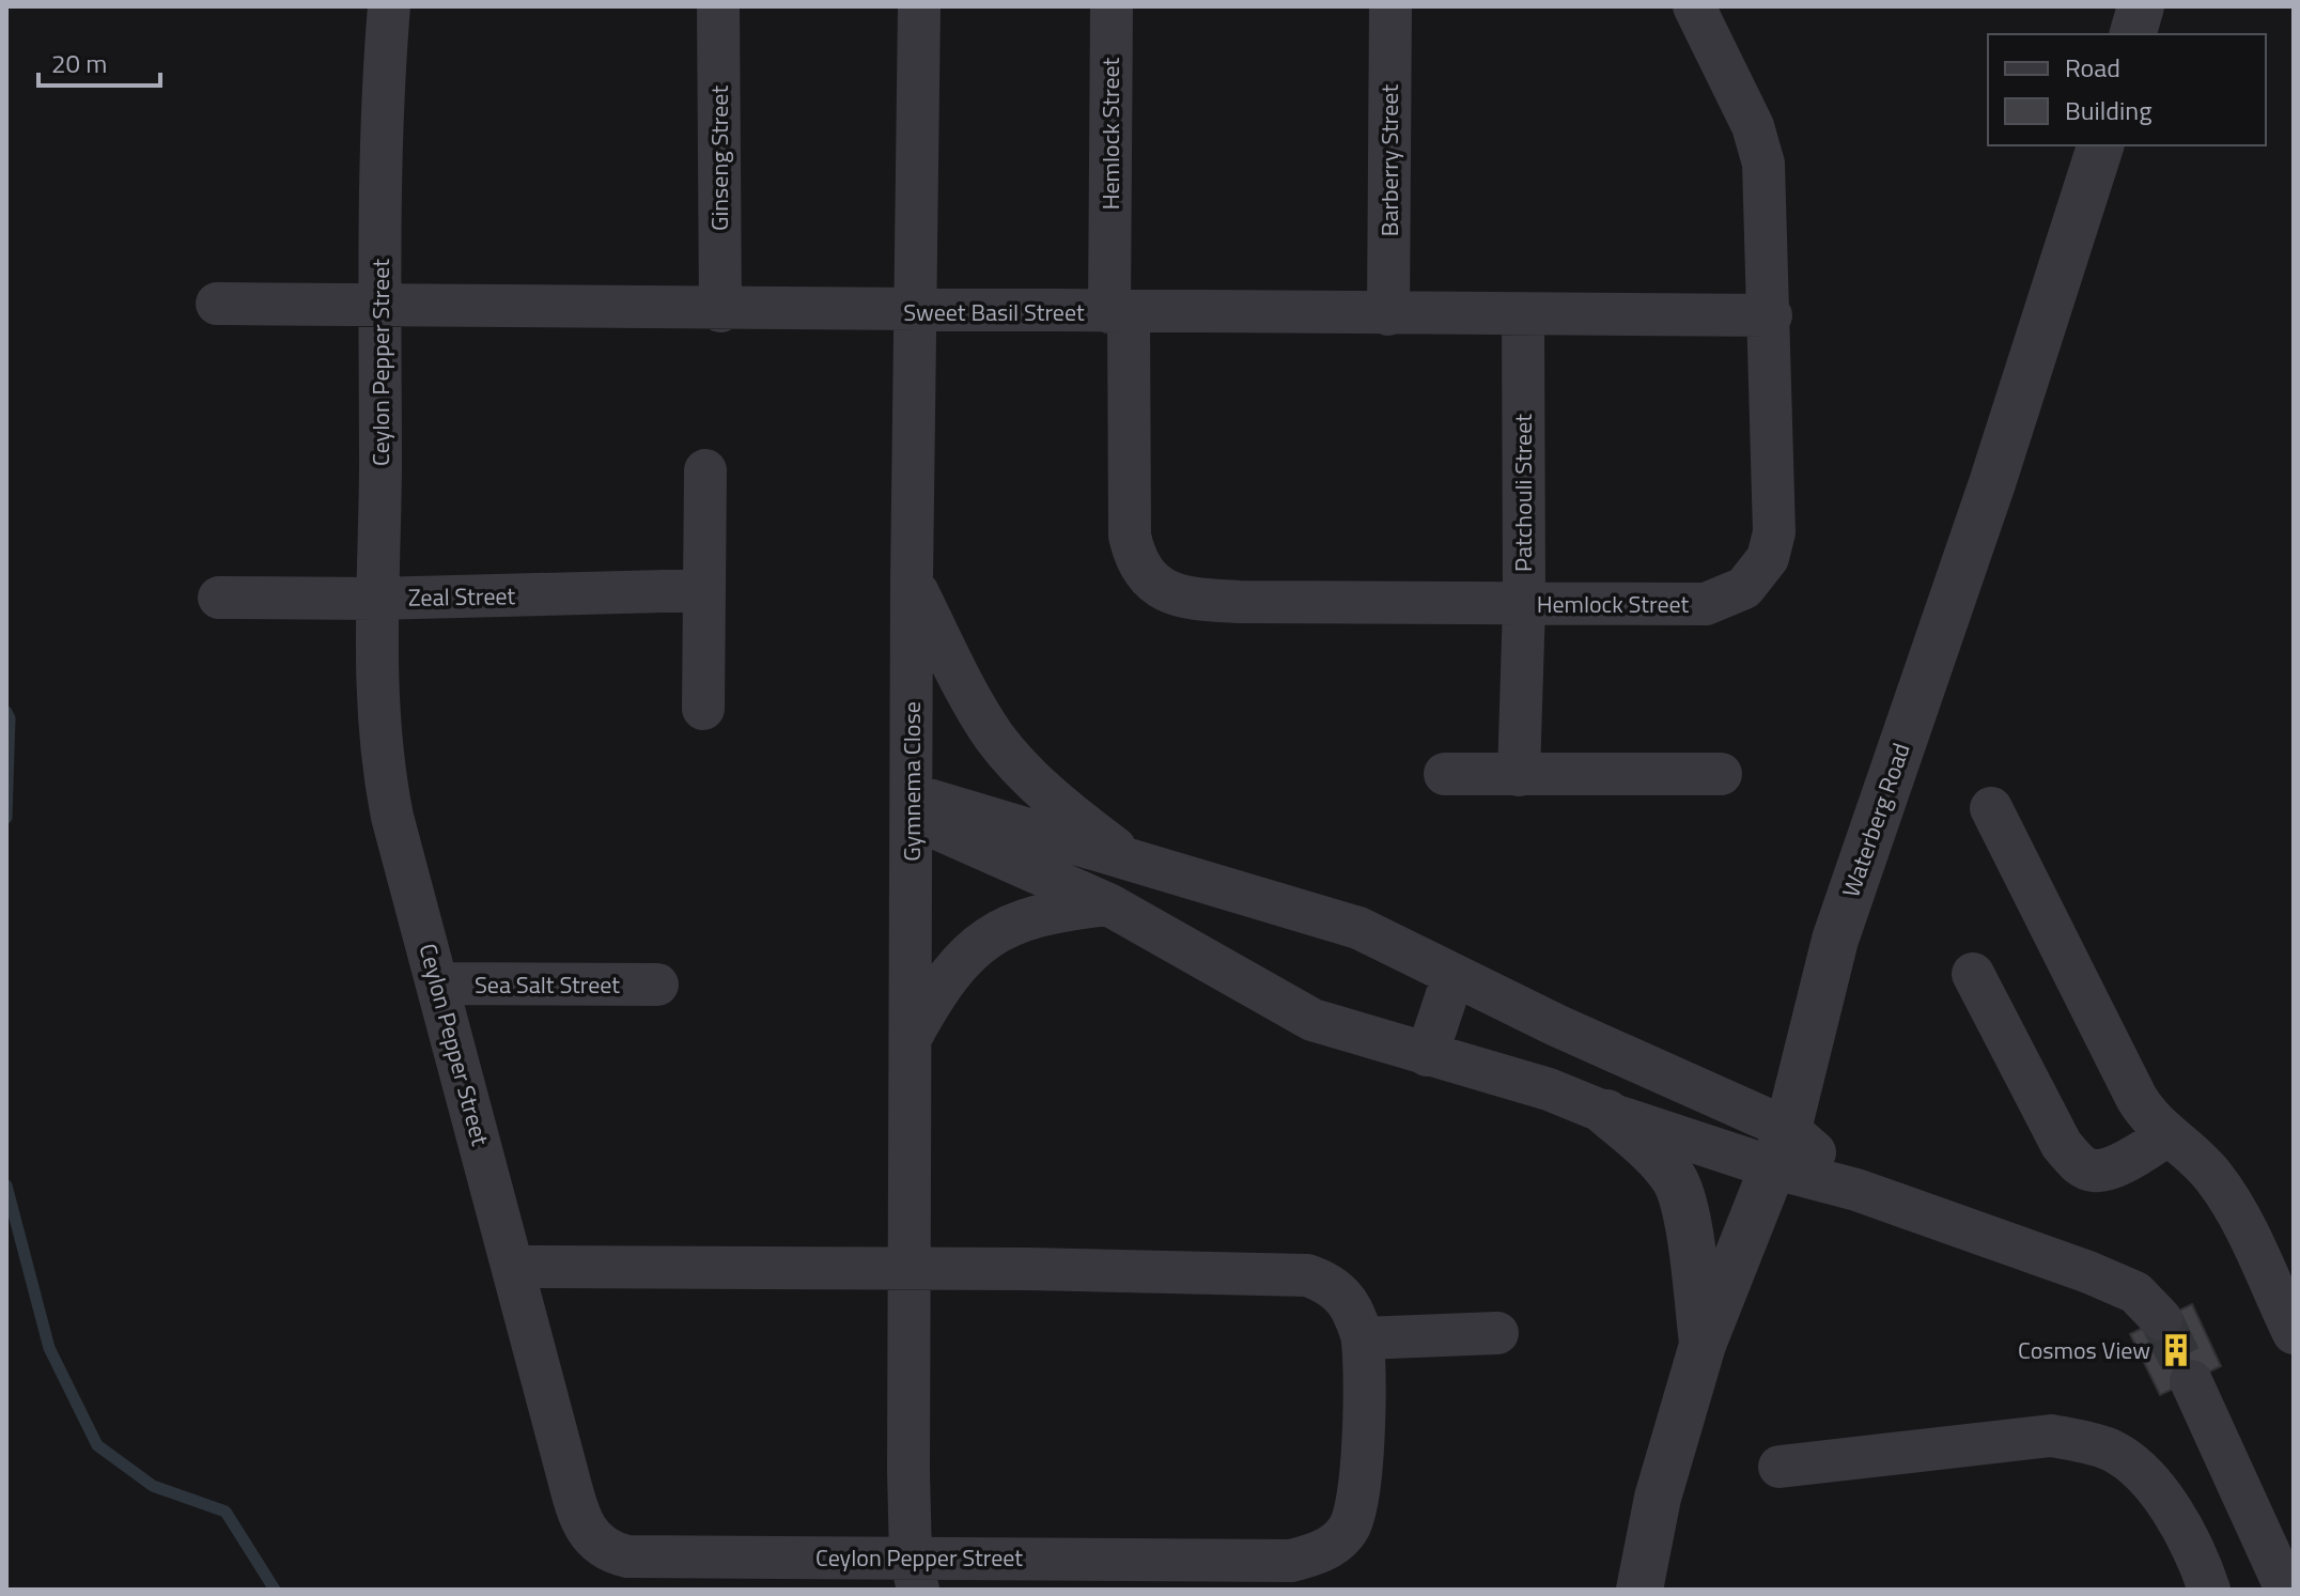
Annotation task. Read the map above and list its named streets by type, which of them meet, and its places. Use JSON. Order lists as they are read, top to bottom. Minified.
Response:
{"streets":{"street":["Hemlock Street","Ginseng Street","Barberry Street","Sweet Basil Street","Ceylon Pepper Street","Patchouli Street","Zeal Street","Gymnema Close","Waterberg Road","Sea Salt Street"]},"crossings":[["Hemlock Street","Sweet Basil Street"],["Hemlock Street","Patchouli Street"],["Ginseng Street","Sweet Basil Street"],["Barberry Street","Sweet Basil Street"],["Sweet Basil Street","Ceylon Pepper Street"],["Sweet Basil Street","Patchouli Street"],["Sweet Basil Street","Gymnema Close"],["Ceylon Pepper Street","Zeal Street"],["Ceylon Pepper Street","Gymnema Close"],["Ceylon Pepper Street","Sea Salt Street"]],"places":{"building":["Cosmos View"]},"legend":["Road","Building"],"scale_bar":"20 m"}
